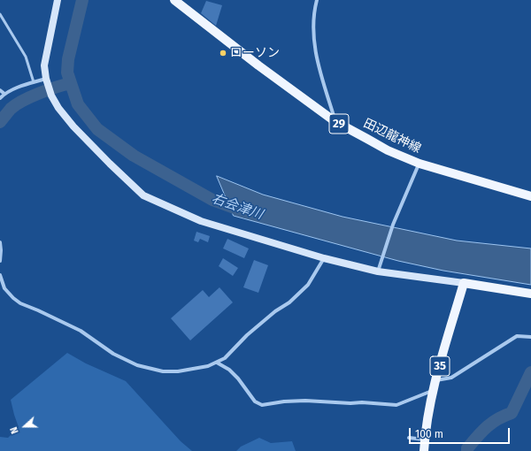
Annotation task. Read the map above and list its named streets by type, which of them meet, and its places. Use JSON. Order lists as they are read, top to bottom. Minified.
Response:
{"streets":{"main road":["29","田辺龍神線","35"]},"water":["右会津川"],"places":["ローソン"],"scale_bar":"100 m","north":"left"}
